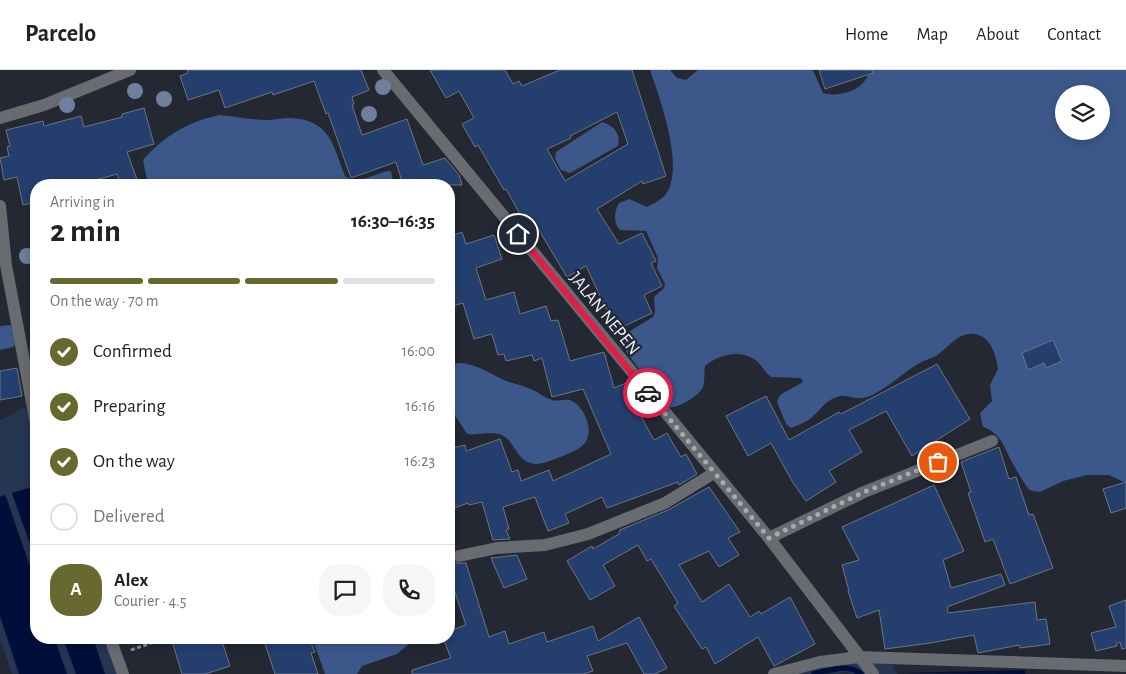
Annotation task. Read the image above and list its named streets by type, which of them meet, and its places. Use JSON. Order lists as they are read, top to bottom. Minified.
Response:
{"streets":{"street":["JALAN NEPEN"]},"page":{"header":"Parcelo","nav":["Home","Map","About","Contact"],"heading":["2 min","Arriving in","16:30–16:35"],"panel":["Alex","Courier · 4.5"],"bar":"On the way · 70 m","list":[["Confirmed","16:00"],["Preparing","16:16"],["On the way","16:23"],"Delivered"],"round":"A"}}
